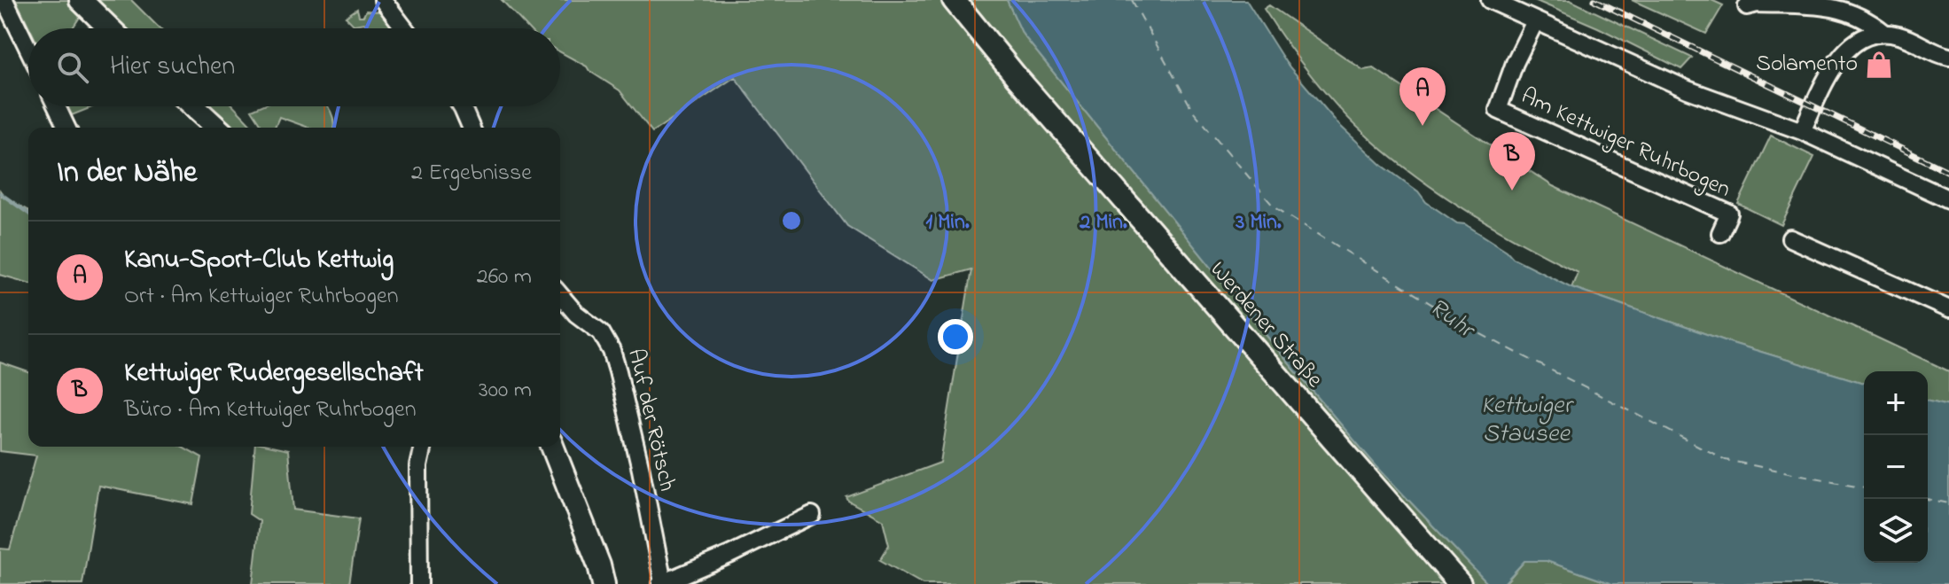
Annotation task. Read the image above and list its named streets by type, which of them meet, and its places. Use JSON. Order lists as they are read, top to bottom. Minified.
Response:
{"streets":{"main road":["Werdener Straße"],"street":["Am Kettwiger Ruhrbogen","Auf der Rötsch"]},"water":["Ruhr","Kettwiger Stausee"],"places":{"shop":["Solamento"]},"page":{"search":"Hier suchen","pins":["A","B"],"heading":["In der Nähe","2 Ergebnisse"],"list":[{"mark":"A","name":"Kanu-Sport-Club Kettwig","note":"Ort · Am Kettwiger Ruhrbogen","value":"260 m"},{"mark":"B","name":"Kettwiger Rudergesellschaft","note":"Büro · Am Kettwiger Ruhrbogen","value":"300 m"}],"map_buttons":["+","−"]},"rings":["1 Min.","2 Min.","3 Min."]}
